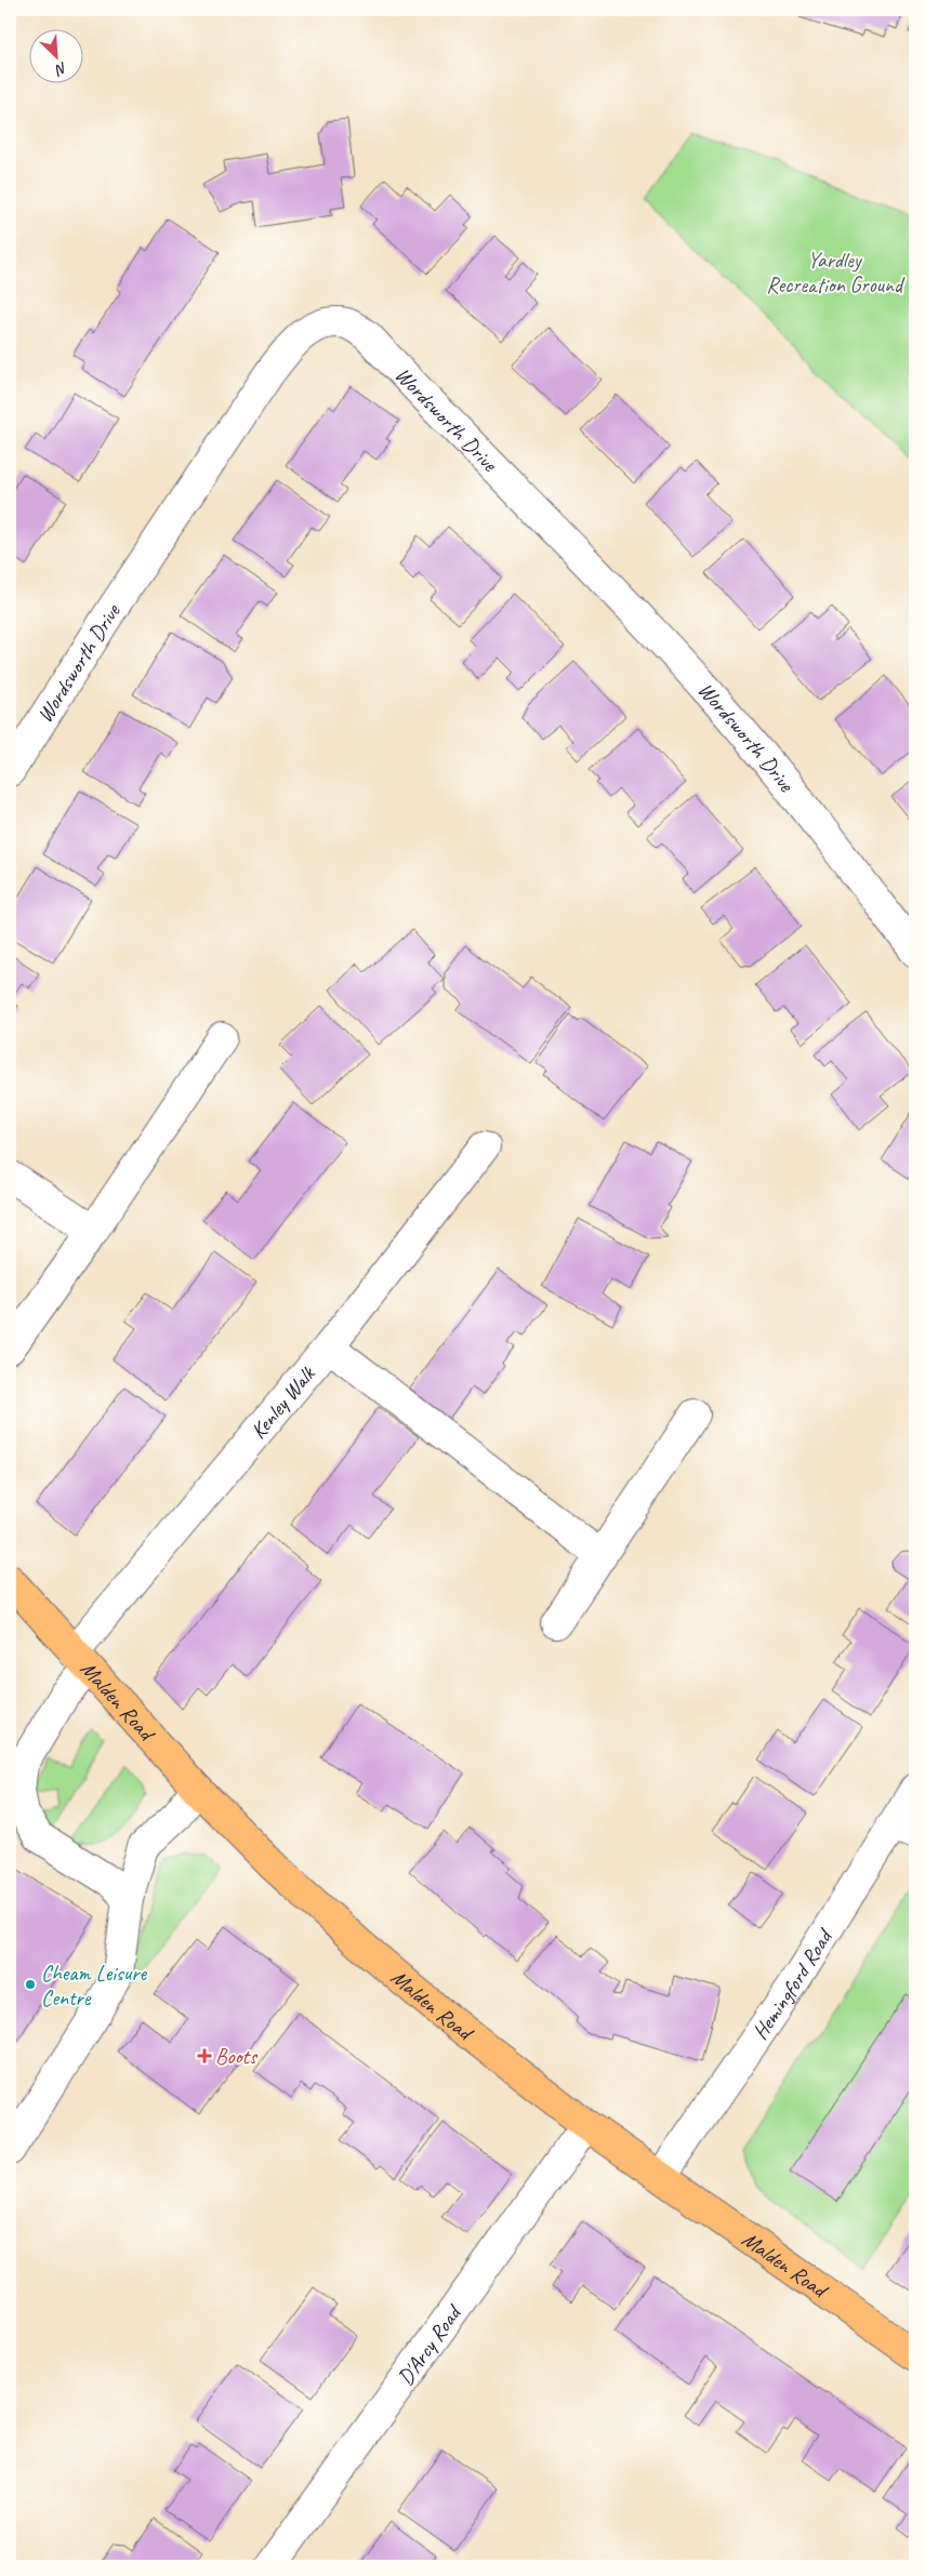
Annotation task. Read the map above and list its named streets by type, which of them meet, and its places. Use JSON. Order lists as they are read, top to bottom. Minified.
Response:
{"streets":{"main road":["Malden Road"],"street":["Wordsworth Drive","Kenley Walk","Hemingford Road","D'Arcy Road"]},"crossings":[["Kenley Walk","Malden Road"],["Malden Road","Hemingford Road"],["Malden Road","D'Arcy Road"]],"parks":["Yardley Recreation Ground"],"places":{"other":["Cheam Leisure Centre"],"health":["Boots"]},"north":"bottom right"}
